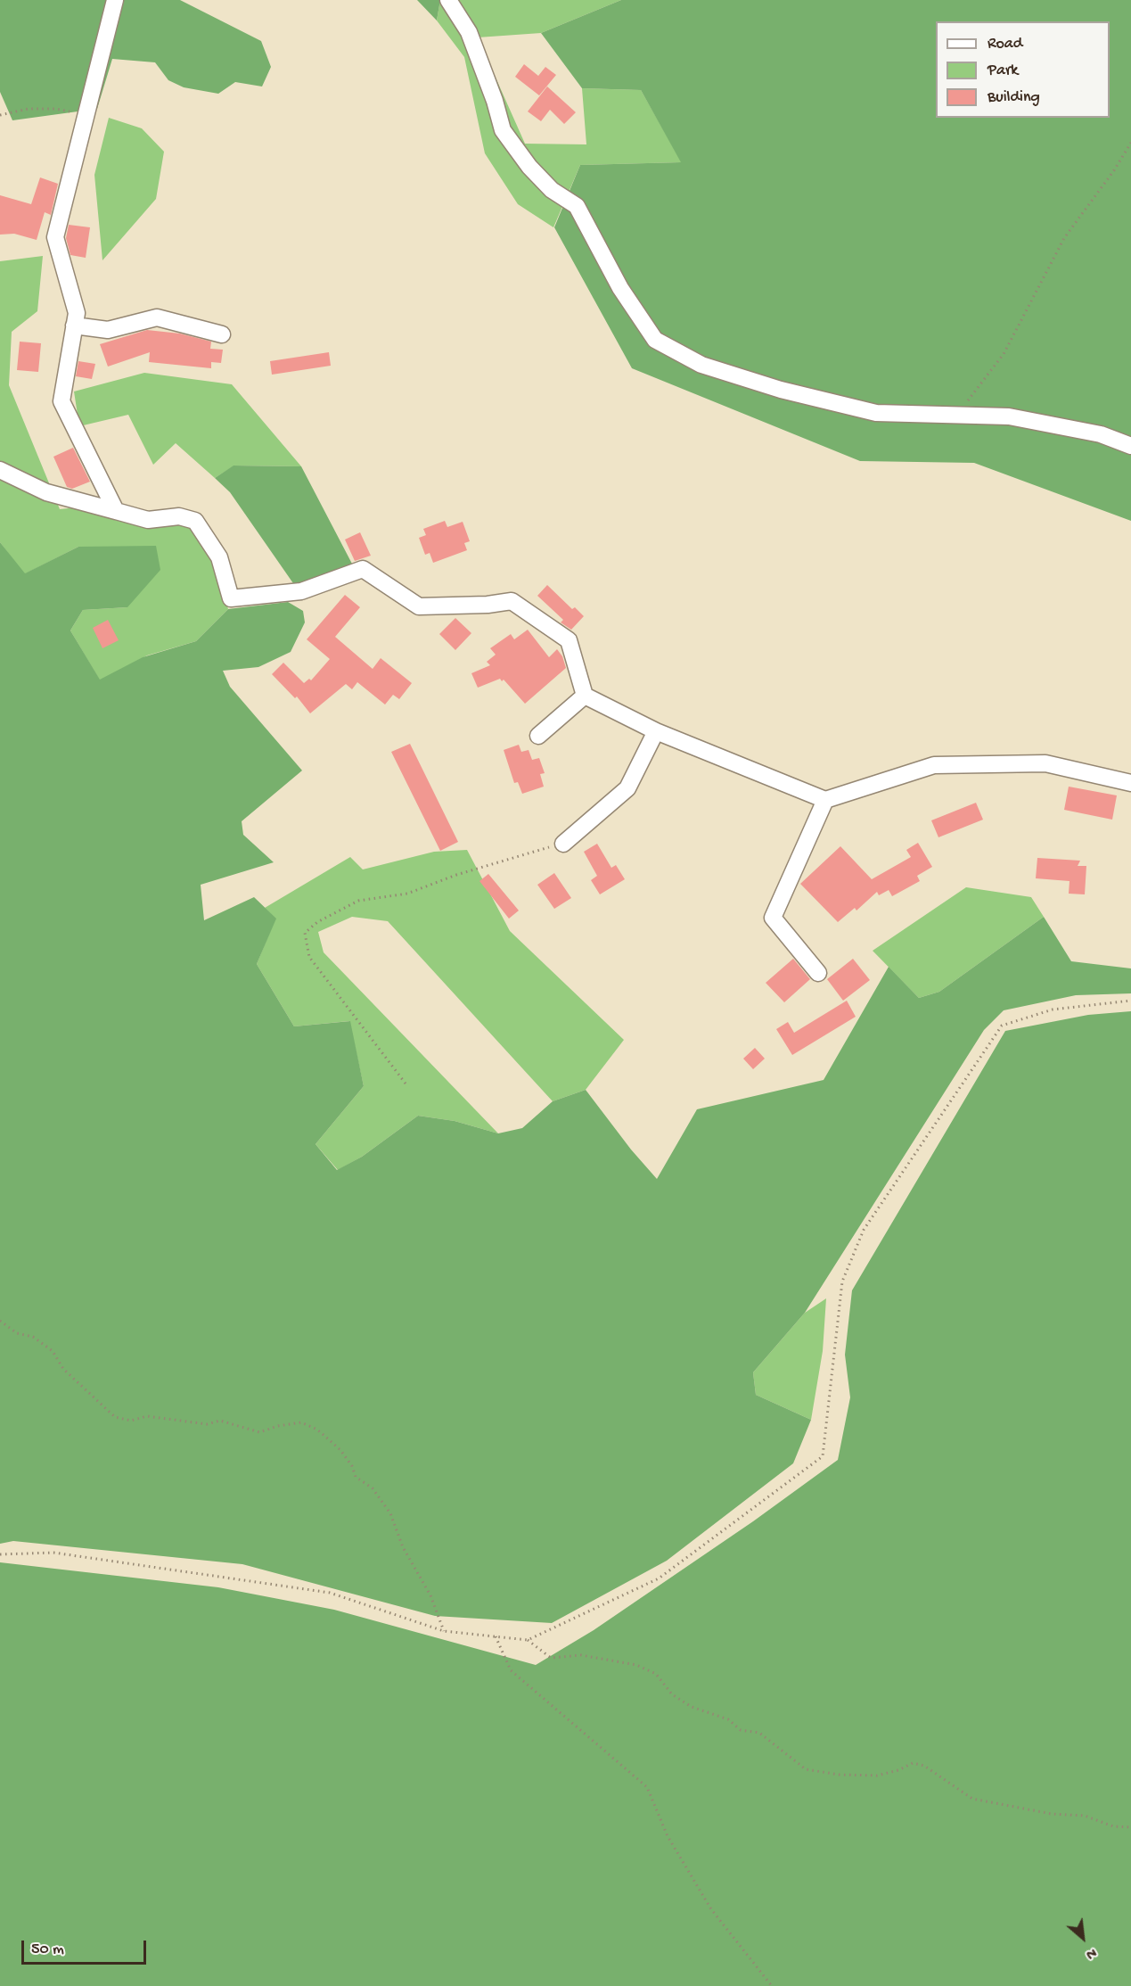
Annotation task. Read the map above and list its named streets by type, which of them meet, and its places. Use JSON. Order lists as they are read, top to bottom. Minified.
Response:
{"legend":["Road","Park","Building"],"scale_bar":"50 m","north":"bottom right"}
